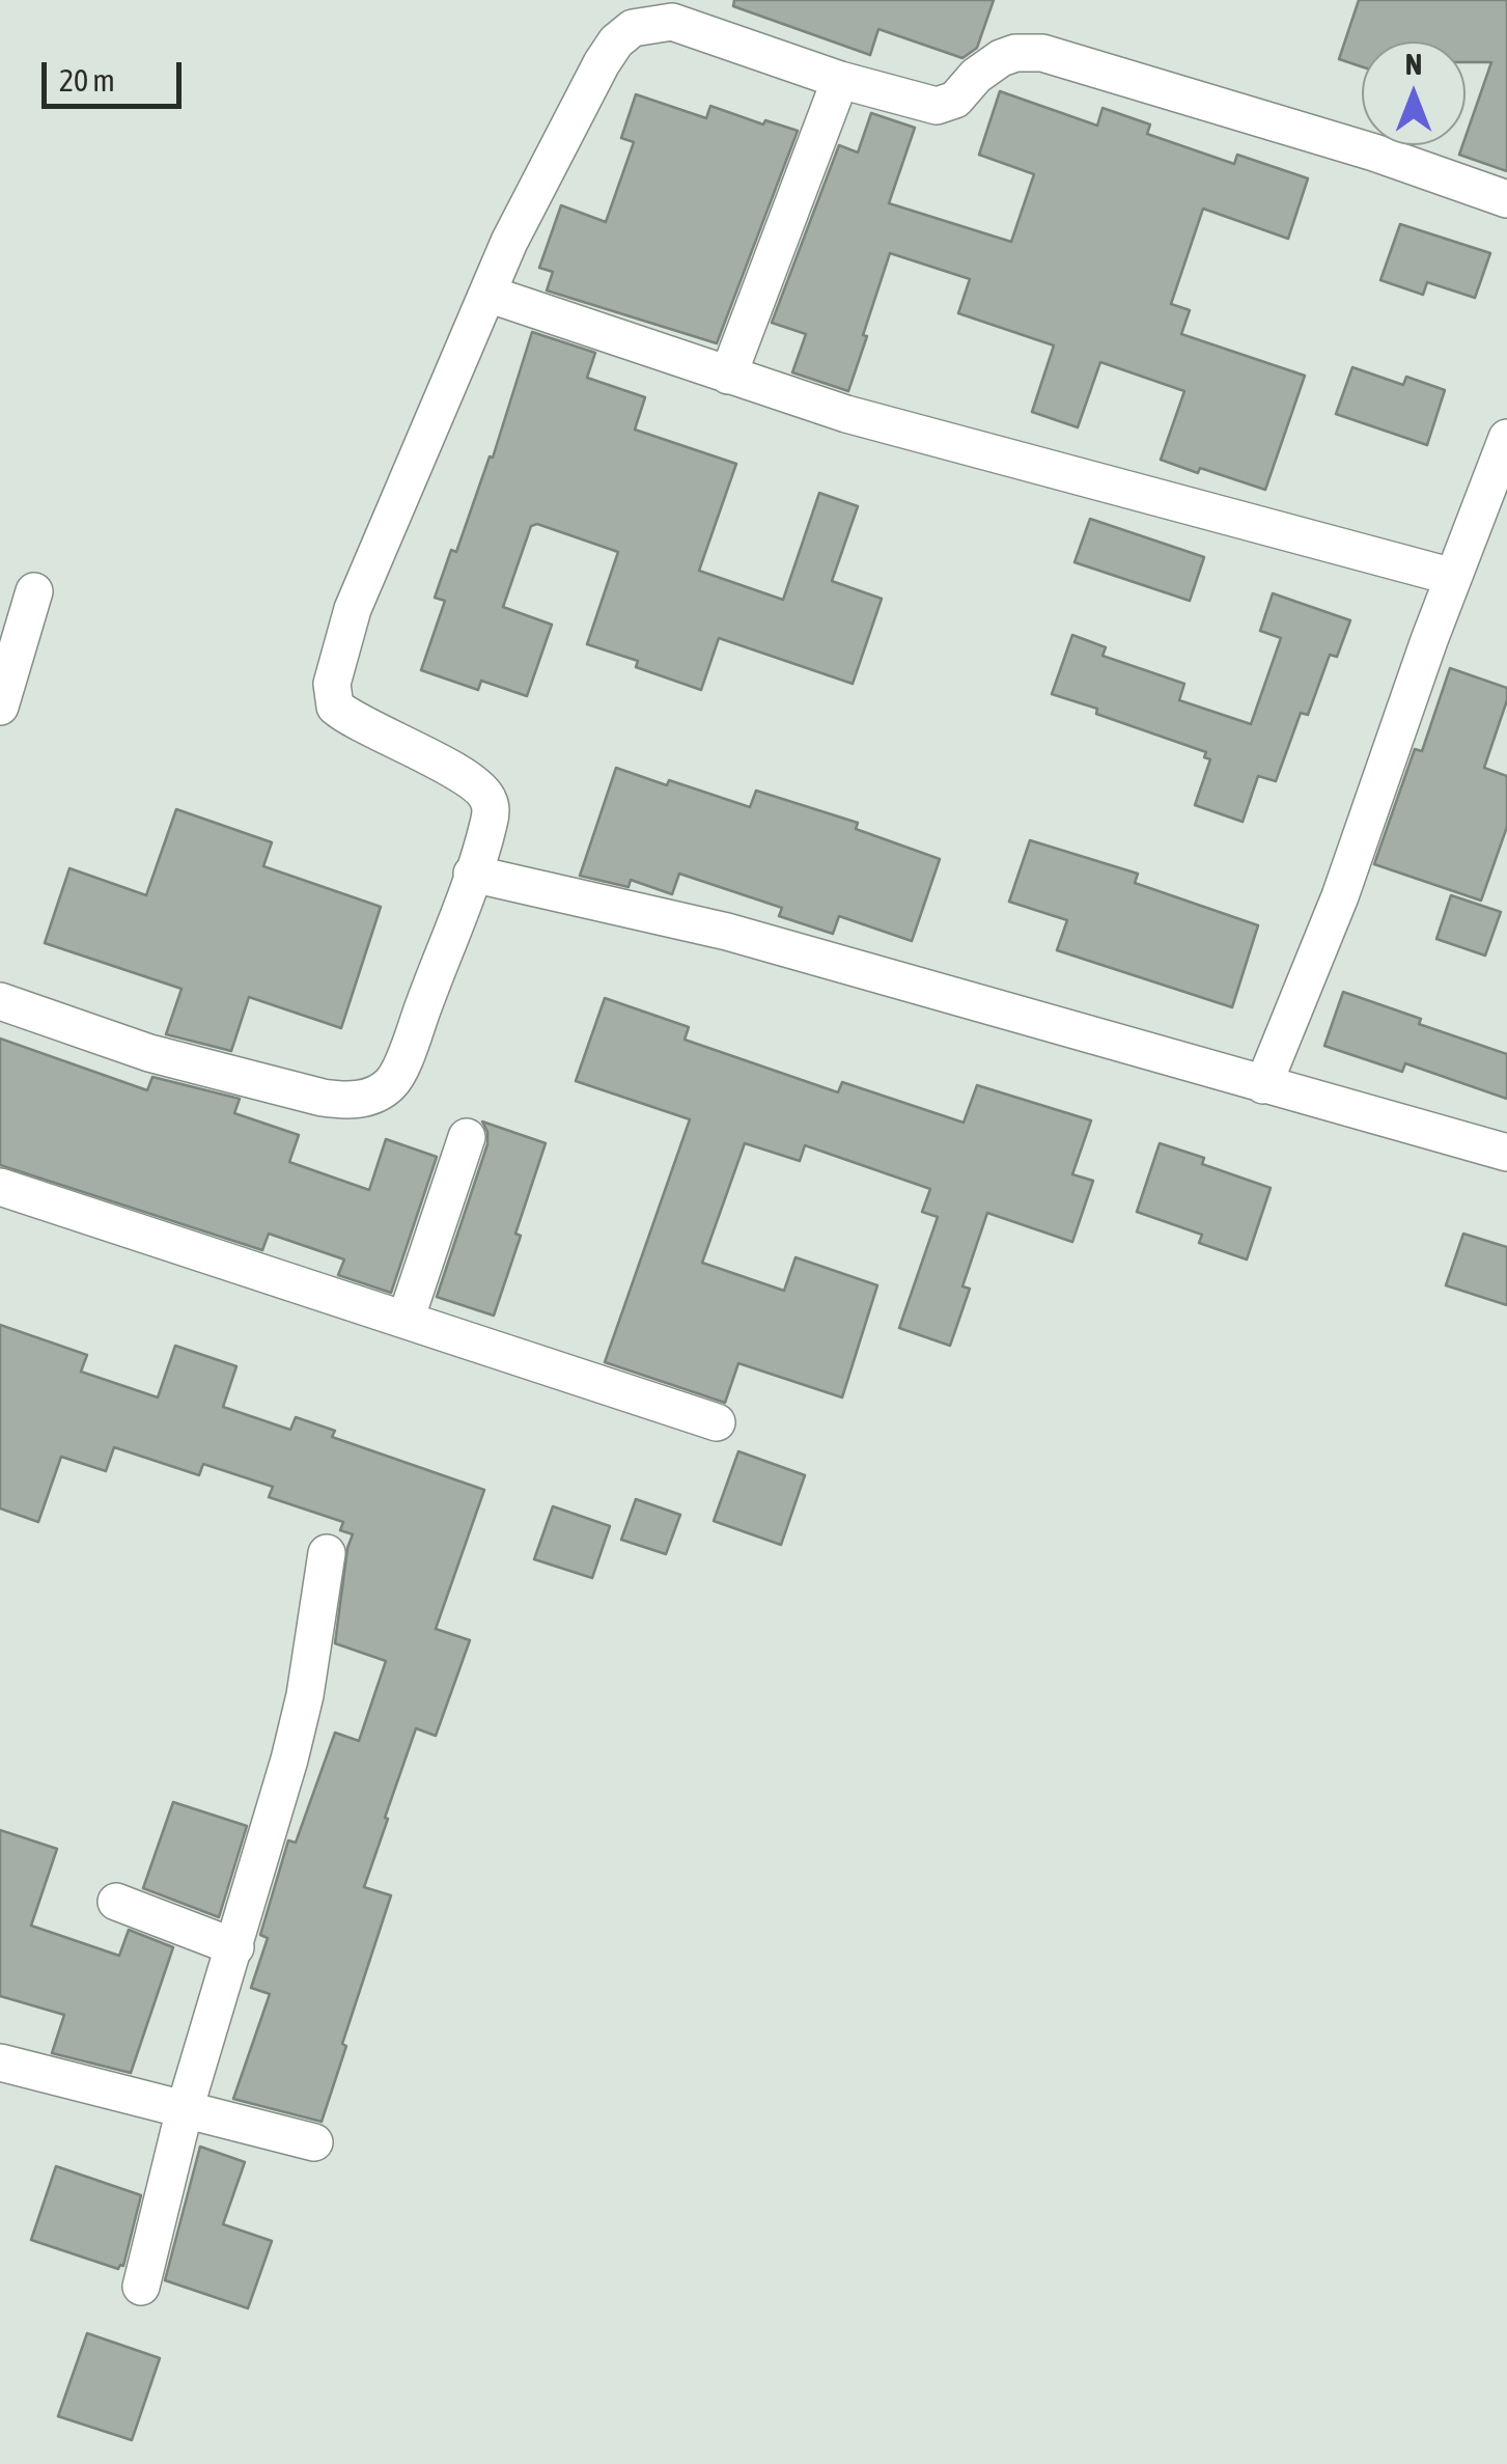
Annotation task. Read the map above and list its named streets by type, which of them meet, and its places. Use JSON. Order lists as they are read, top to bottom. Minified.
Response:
{"scale_bar":"20 m","north":"top"}
